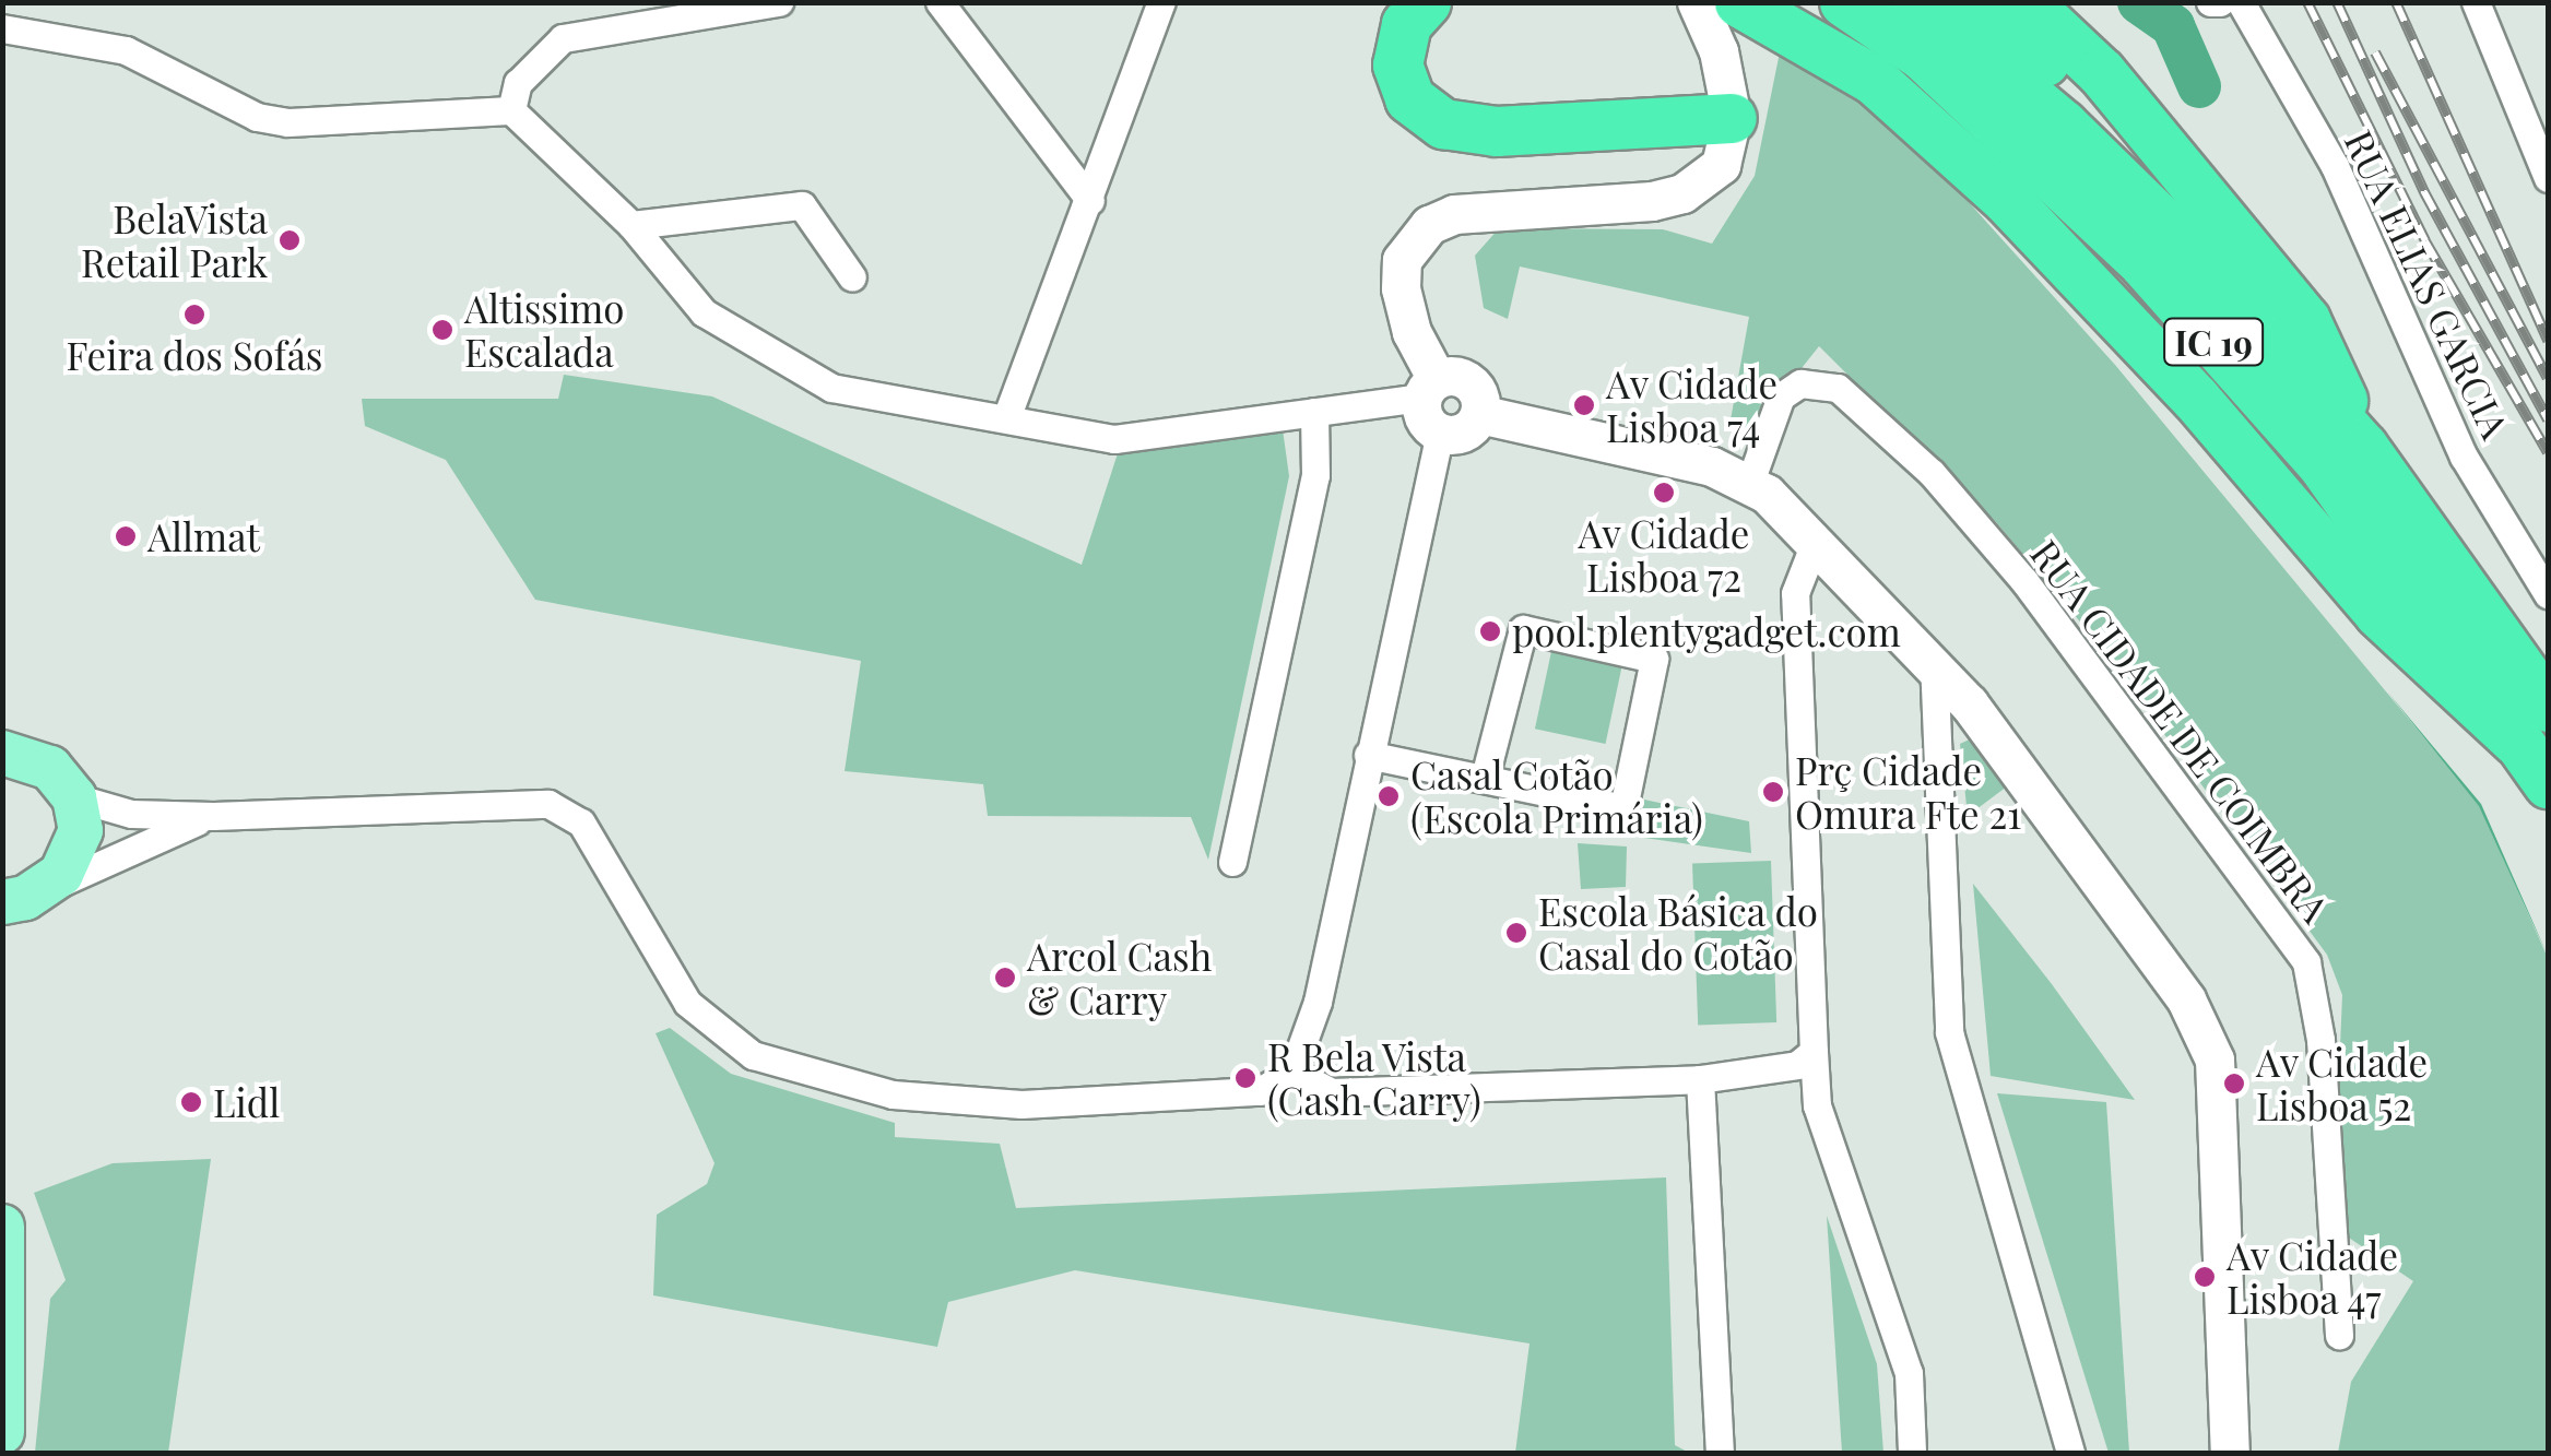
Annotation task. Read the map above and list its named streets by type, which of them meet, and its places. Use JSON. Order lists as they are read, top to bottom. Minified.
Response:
{"streets":{"highway":["IC 19"],"street":["RUA ELIAS GARCIA","RUA CIDADE DE COIMBRA"]},"places":["BelaVista Retail Park","Feira dos Sofás","Altissimo Escalada","Av Cidade Lisboa 74","Av Cidade Lisboa 72","Allmat","pool.plentygadget.com","Prç Cidade Omura Fte 21","Casal Cotão (Escola Primária)","Escola Básica do Casal do Cotão","Arcol Cash & Carry","R Bela Vista (Cash Carry)","Av Cidade Lisboa 52","Lidl","Av Cidade Lisboa 47"]}
